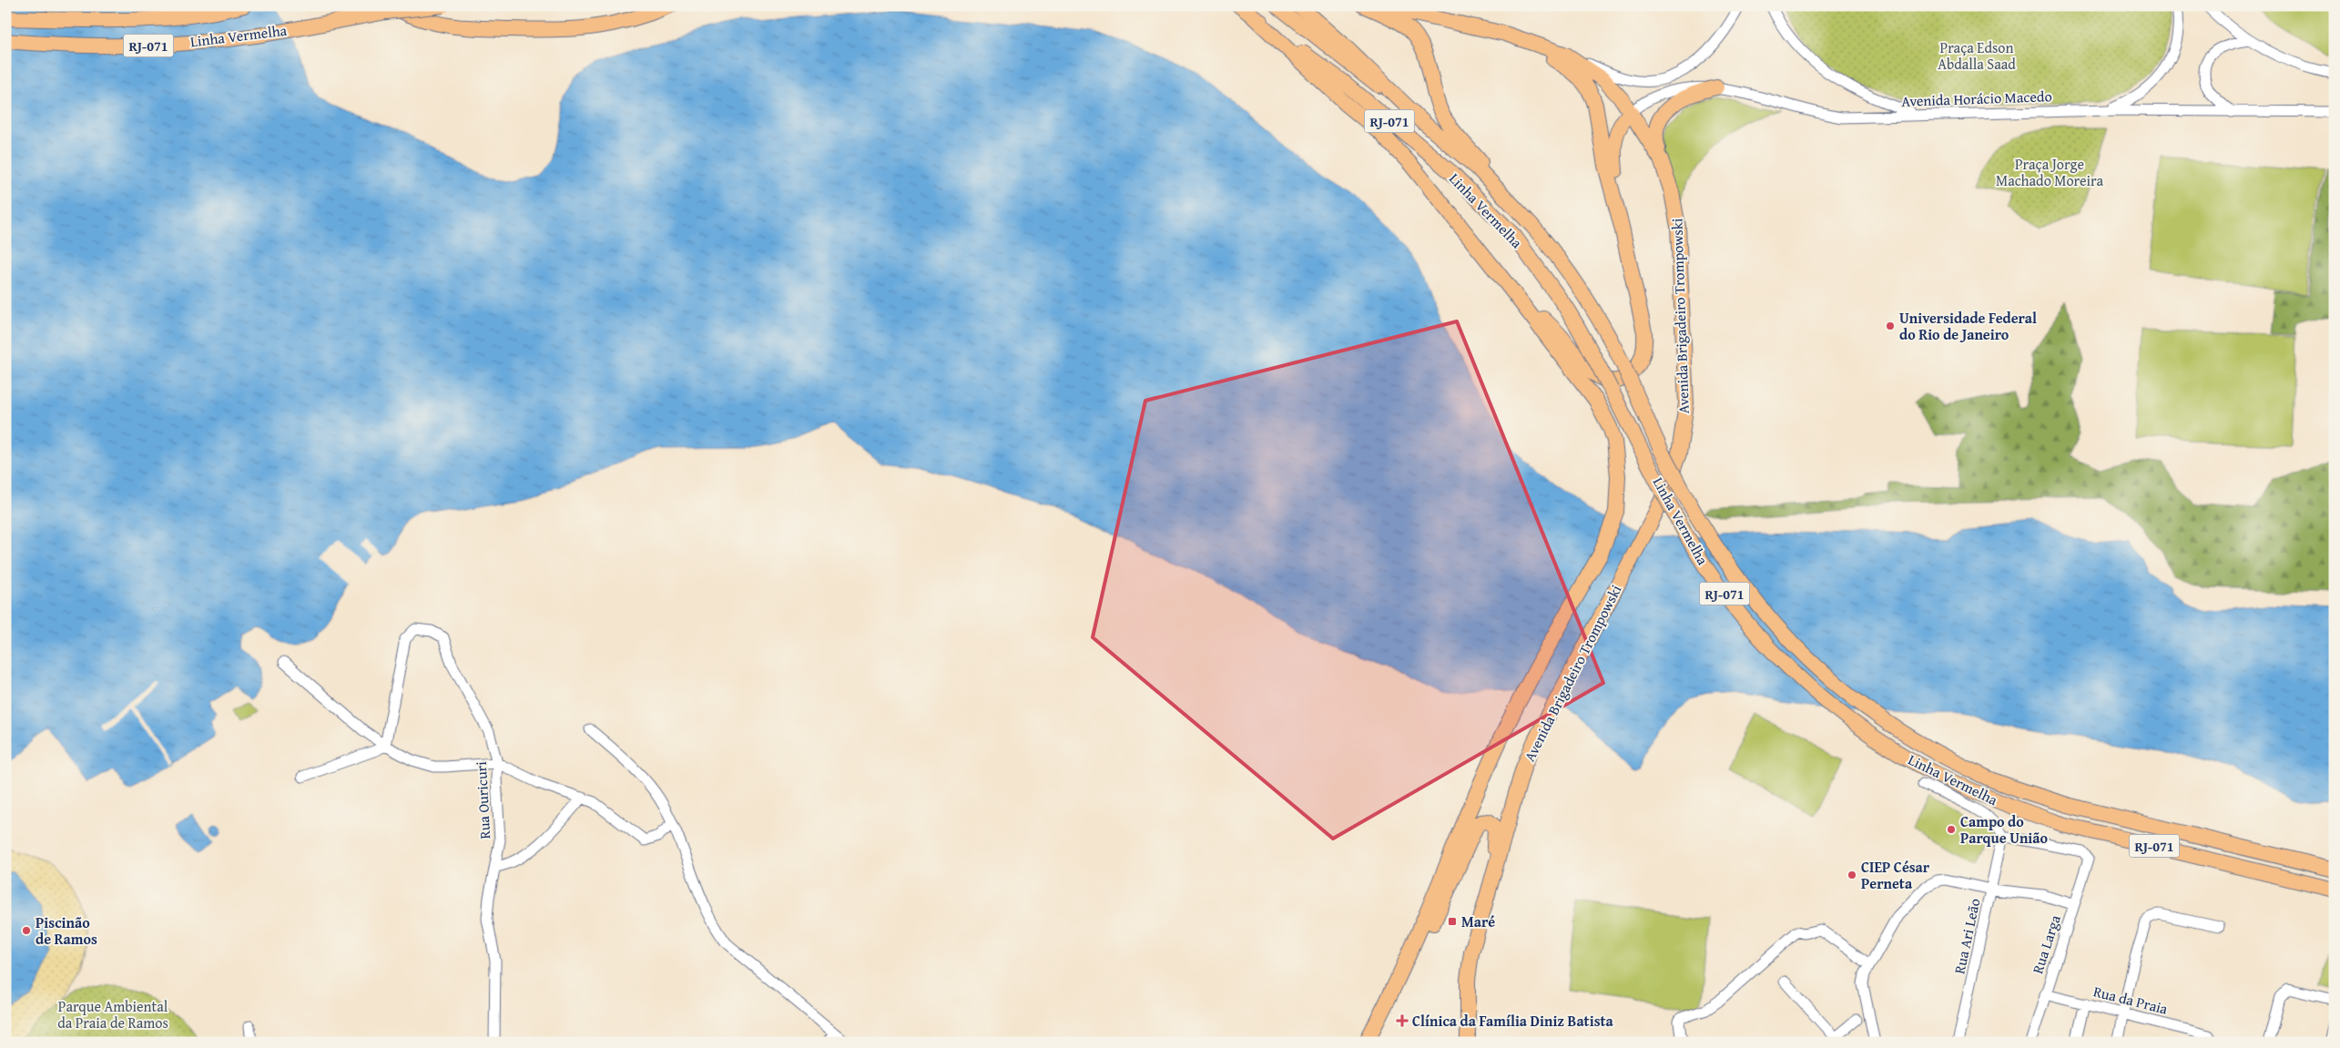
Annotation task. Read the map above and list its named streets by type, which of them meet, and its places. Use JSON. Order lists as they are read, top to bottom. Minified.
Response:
{"streets":{"highway":["Linha Vermelha","RJ-071","Avenida Brigadeiro Trompowski"],"street":["Avenida Horácio Macedo","Rua Ouricuri","Rua Ari Leão","Rua Larga","Rua da Praia"]},"crossings":[["Linha Vermelha","Avenida Brigadeiro Trompowski"],["Avenida Horácio Macedo","Avenida Brigadeiro Trompowski"],["Rua Ari Leão","Rua Larga"],["Rua Larga","Rua da Praia"]],"parks":["Praça Edson Abdalla Saad","Praça Jorge Machado Moreira","Parque Ambiental da Praia de Ramos"],"places":{"other":["Universidade Federal do Rio de Janeiro","Campo do Parque União","CIEP César Perneta","Piscinão de Ramos"],"transit":["Maré"],"health":["Clínica da Família Diniz Batista"]}}
